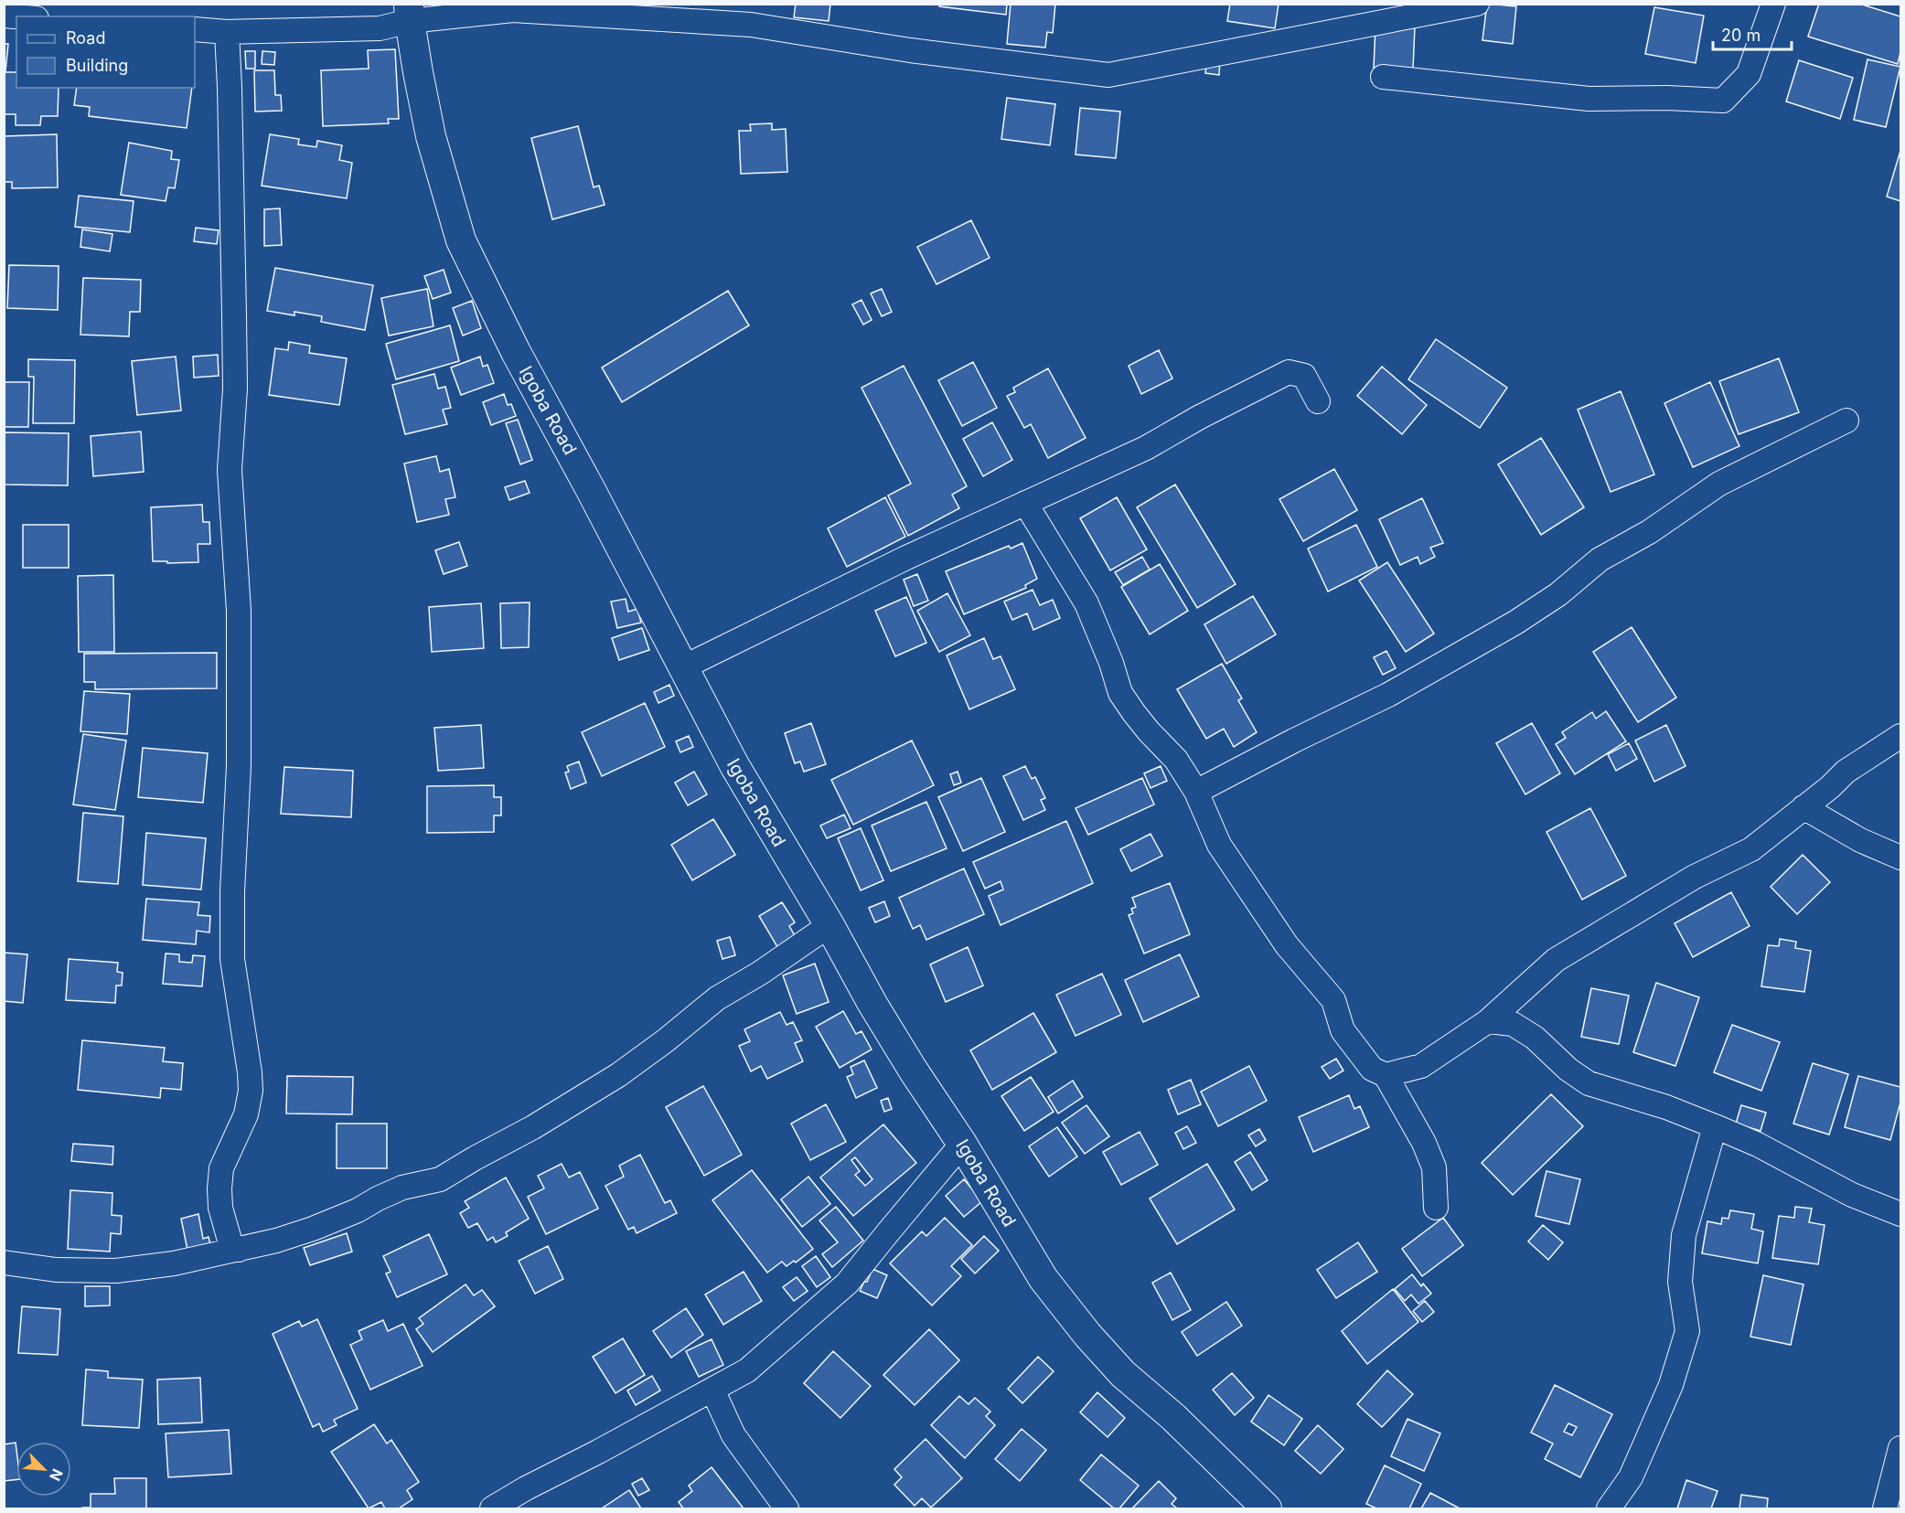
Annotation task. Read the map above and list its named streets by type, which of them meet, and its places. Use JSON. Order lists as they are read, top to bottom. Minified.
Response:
{"streets":{"street":["Igoba Road"]},"legend":["Road","Building"],"scale_bar":"20 m","north":"bottom right"}
